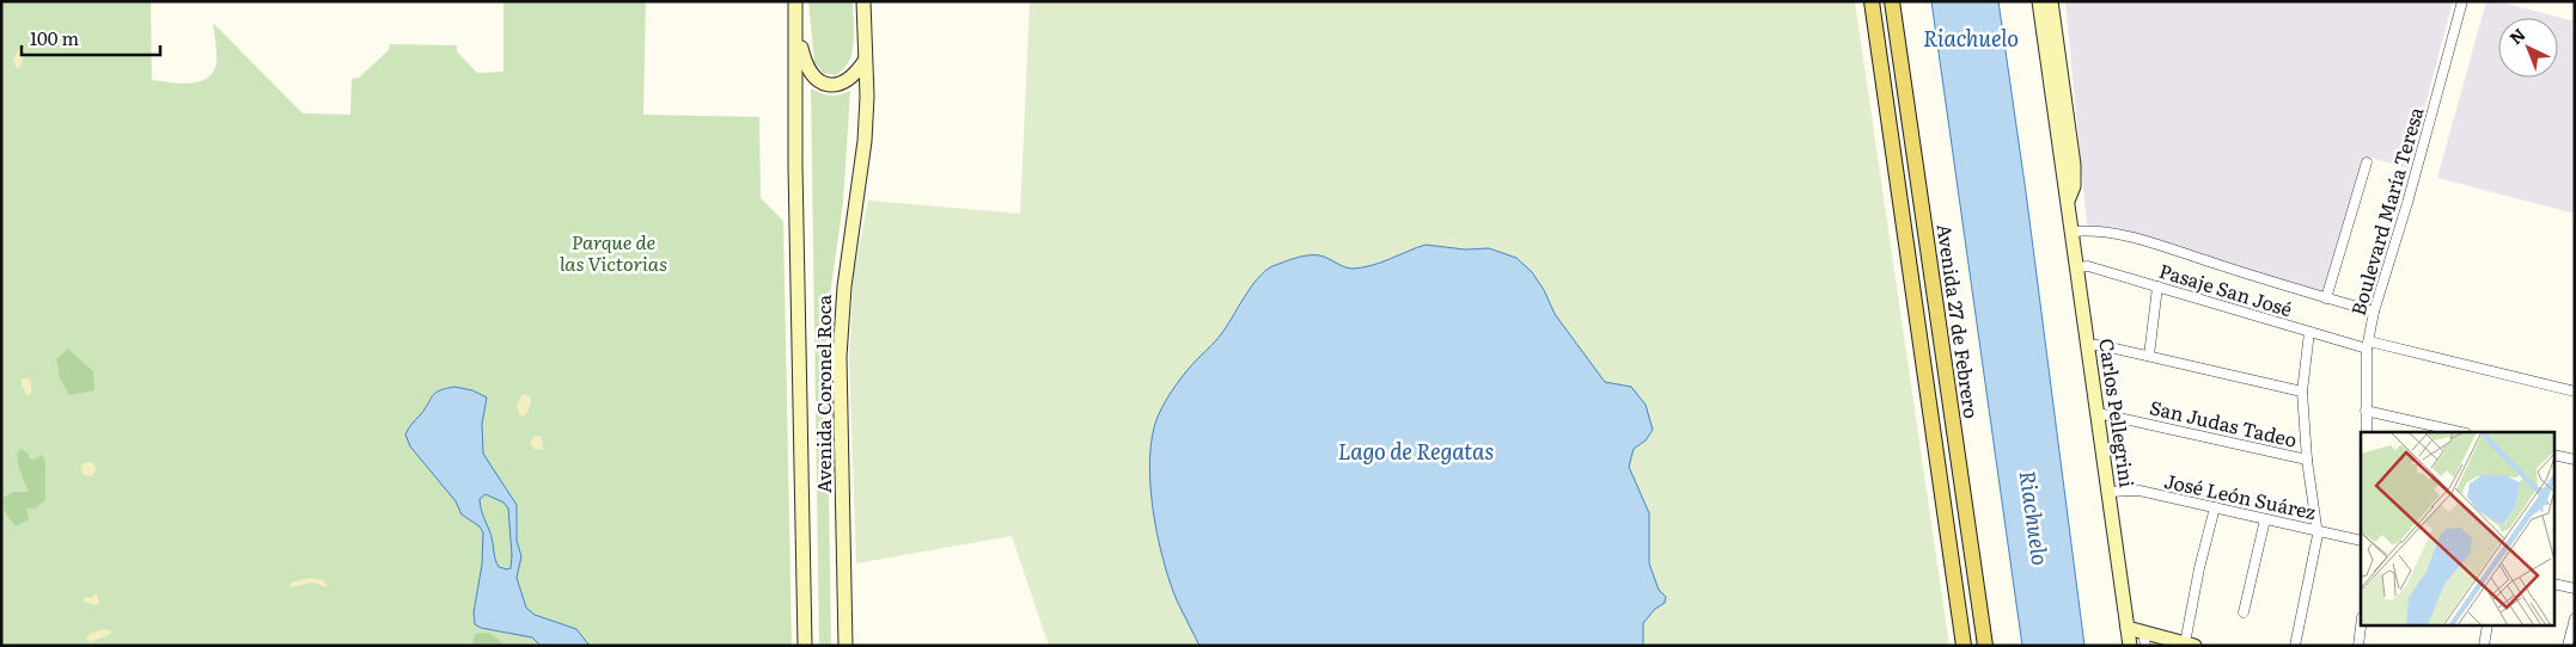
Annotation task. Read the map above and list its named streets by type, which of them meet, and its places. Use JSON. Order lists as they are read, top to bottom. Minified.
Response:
{"streets":{"main road":["Avenida 27 de Febrero","Avenida Coronel Roca","Carlos Pellegrini"],"street":["Boulevard María Teresa","Pasaje San José","San Judas Tadeo","José León Suárez"]},"crossings":[["Boulevard María Teresa","Pasaje San José"],["Pasaje San José","Carlos Pellegrini"],["Carlos Pellegrini","San Judas Tadeo"],["Carlos Pellegrini","José León Suárez"]],"water":["Riachuelo","Lago de Regatas"],"parks":["Parque de las Victorias"],"scale_bar":"100 m","north":"top left"}
